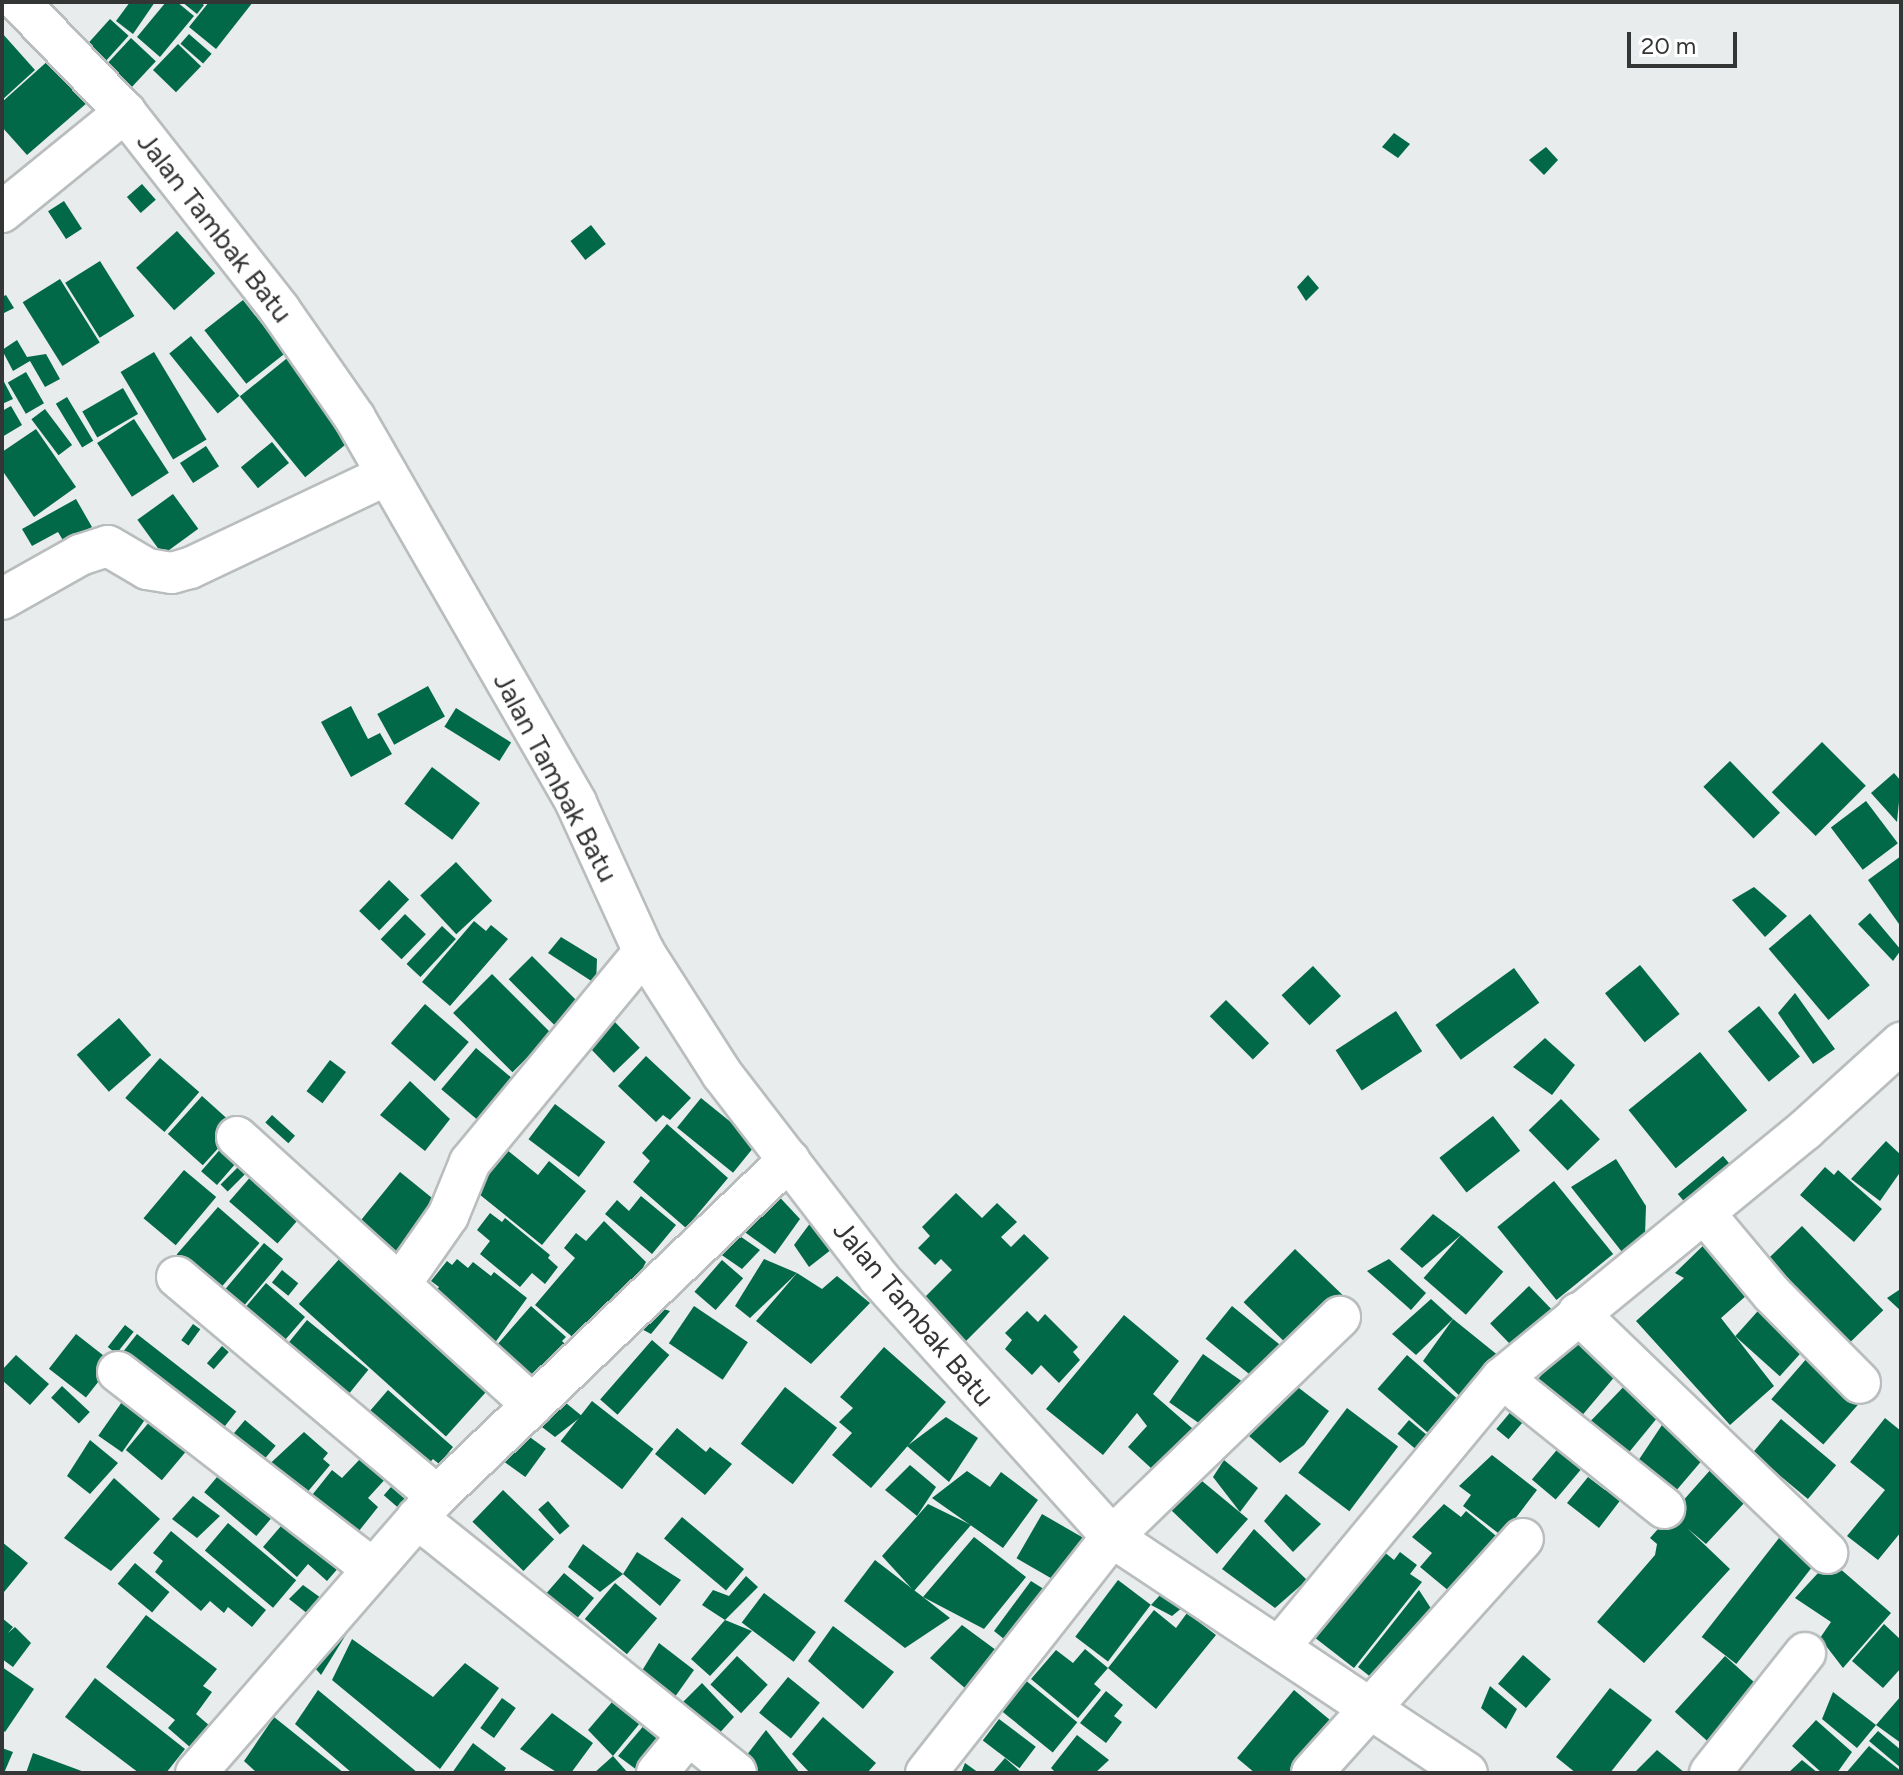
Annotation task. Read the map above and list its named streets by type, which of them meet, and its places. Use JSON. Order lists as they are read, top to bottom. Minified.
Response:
{"streets":{"street":["Jalan Tambak Batu"]},"scale_bar":"20 m"}
